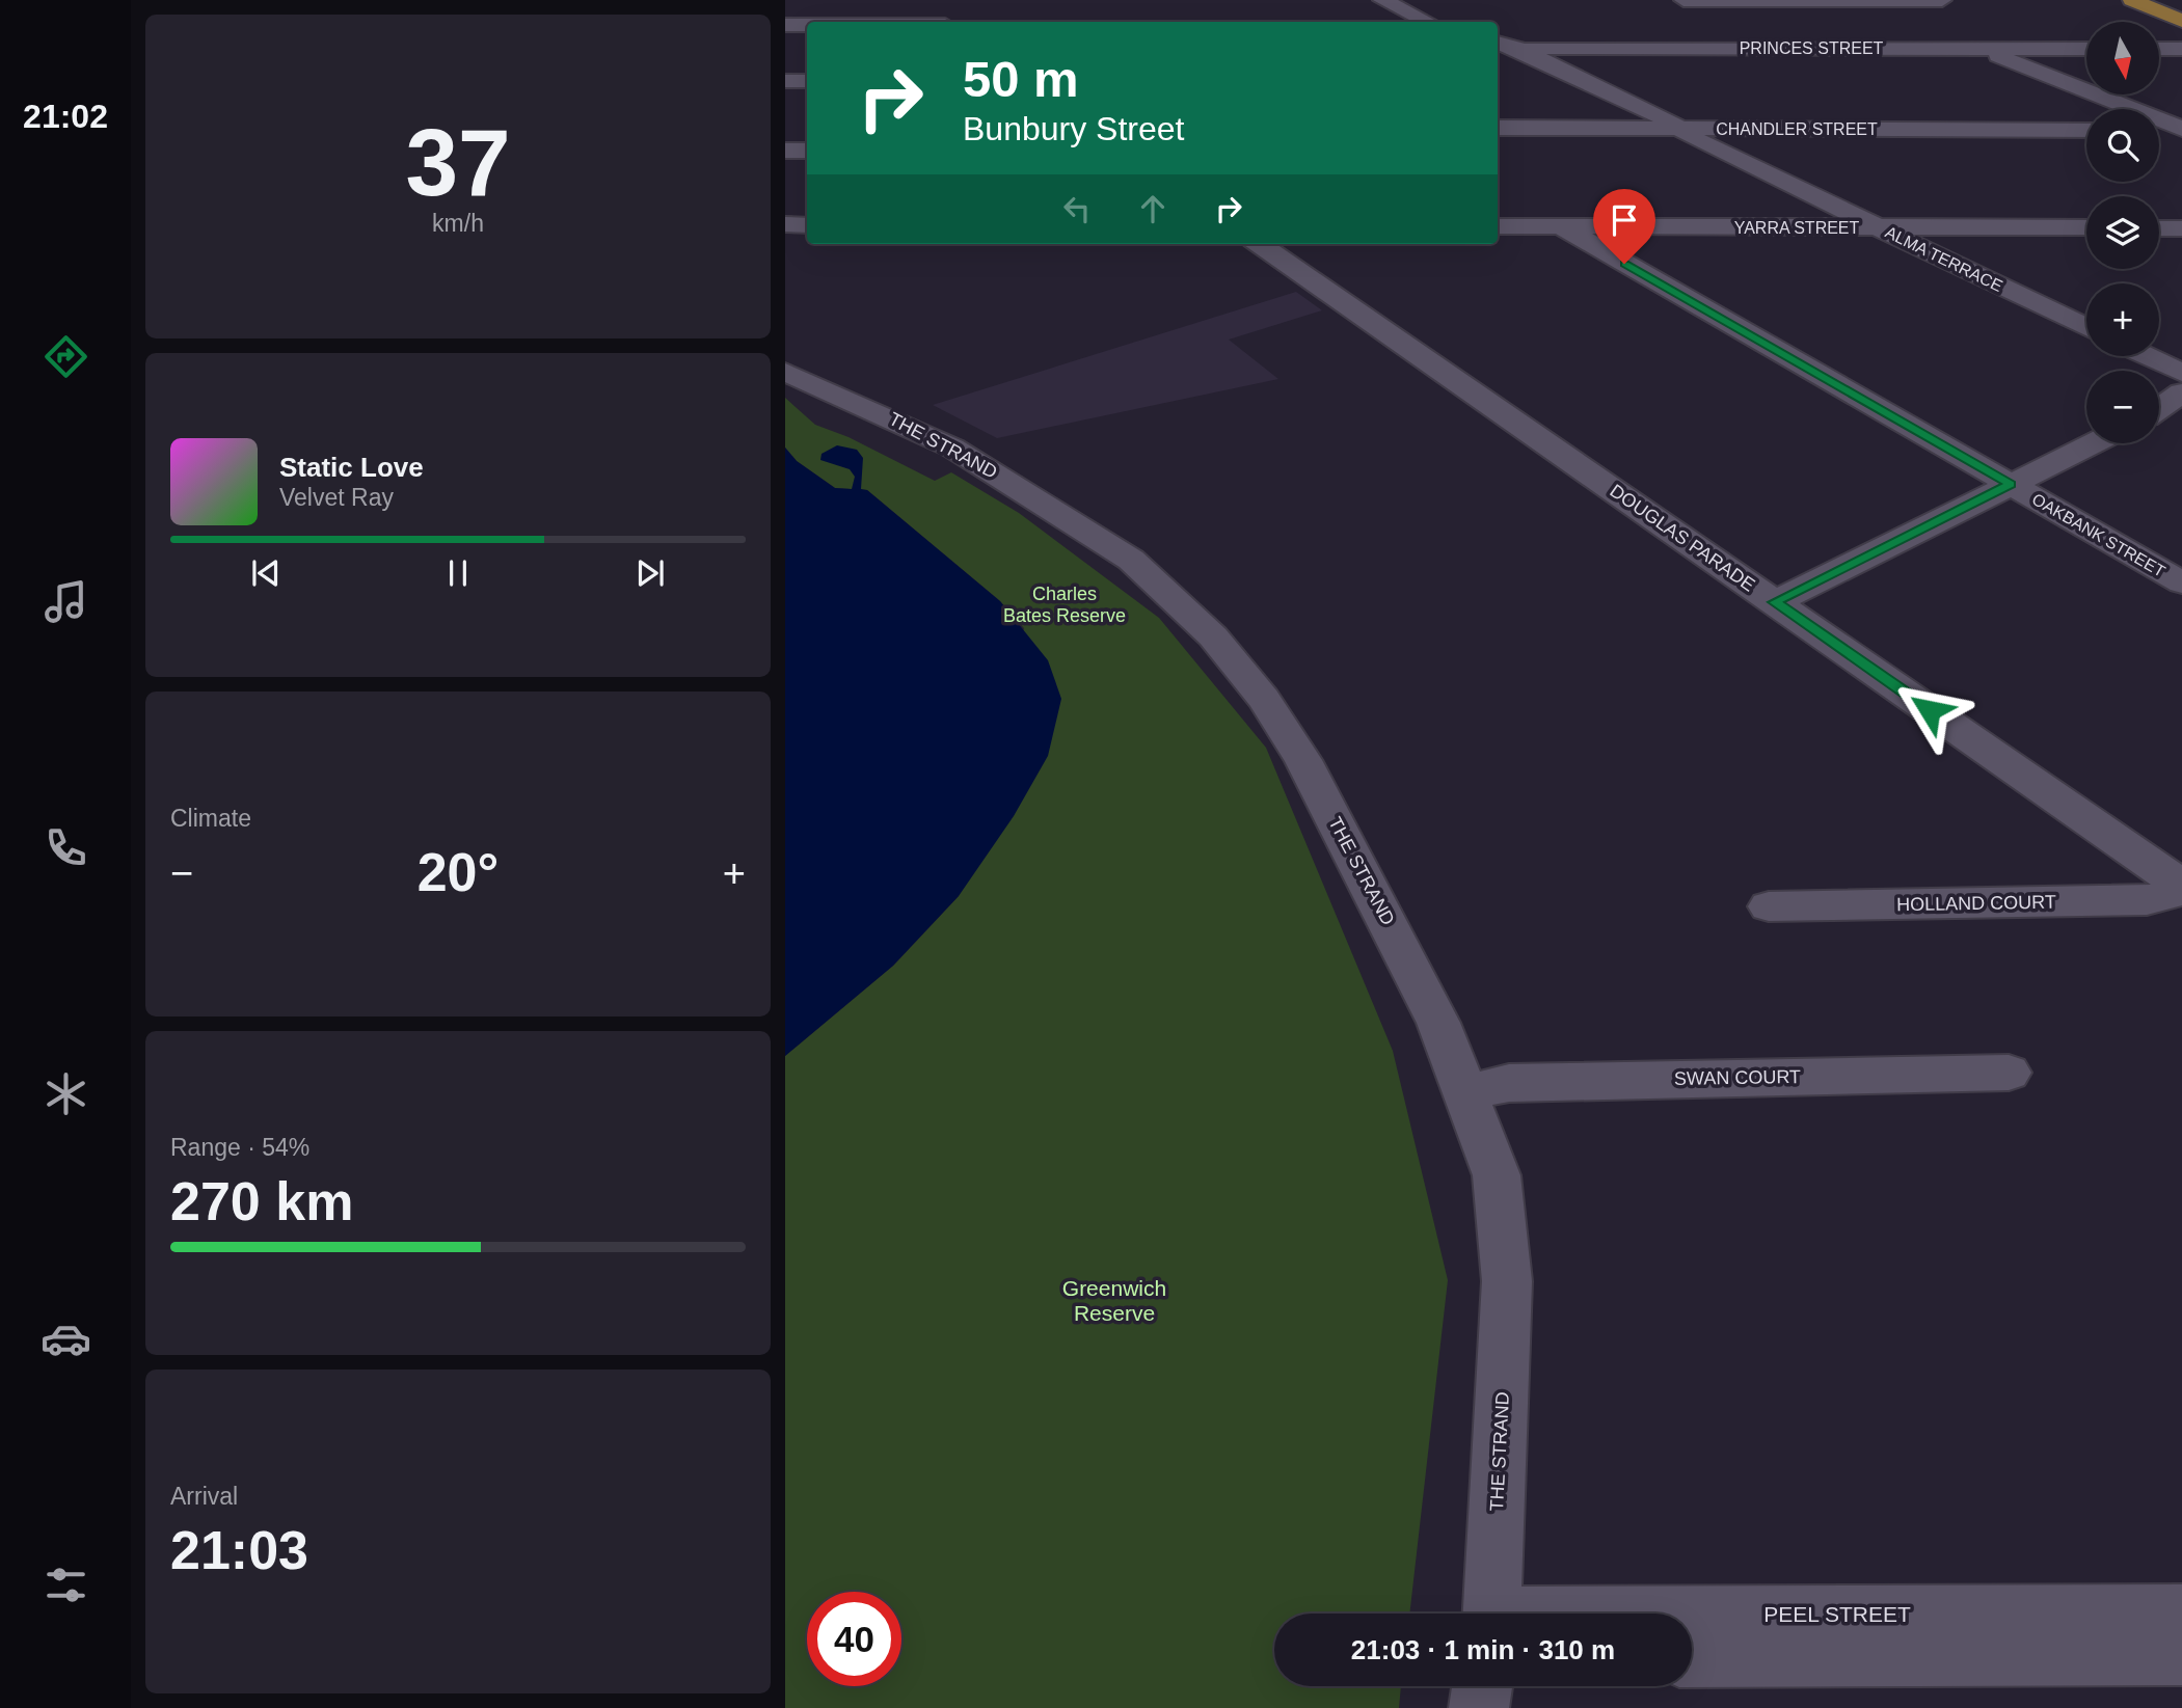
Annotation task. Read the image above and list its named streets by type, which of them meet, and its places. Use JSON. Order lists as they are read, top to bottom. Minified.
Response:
{"streets":{"street":["PRINCES STREET","CHANDLER STREET","YARRA STREET","ALMA TERRACE","THE STRAND","OAKBANK STREET","DOUGLAS PARADE","HOLLAND COURT","SWAN COURT","PEEL STREET"]},"crossings":[["PRINCES STREET","ALMA TERRACE"],["CHANDLER STREET","ALMA TERRACE"],["YARRA STREET","ALMA TERRACE"],["YARRA STREET","OAKBANK STREET"],["THE STRAND","SWAN COURT"],["DOUGLAS PARADE","HOLLAND COURT"]],"parks":["Charles Bates Reserve","Greenwich Reserve"],"north":"bottom","page":{"tabs":"21:02","tile":[["37","km/h"],"Climate",["Range · 54%","270 km"],["Arrival","21:03"]],"map_buttons":["+","−"],"turn":["50 m","Bunbury Street"],"song":["Static Love","Velvet Ray"],"heat":["−","20°","+"],"limit":"40","trip":"21:03 · 1 min · 310 m"}}
